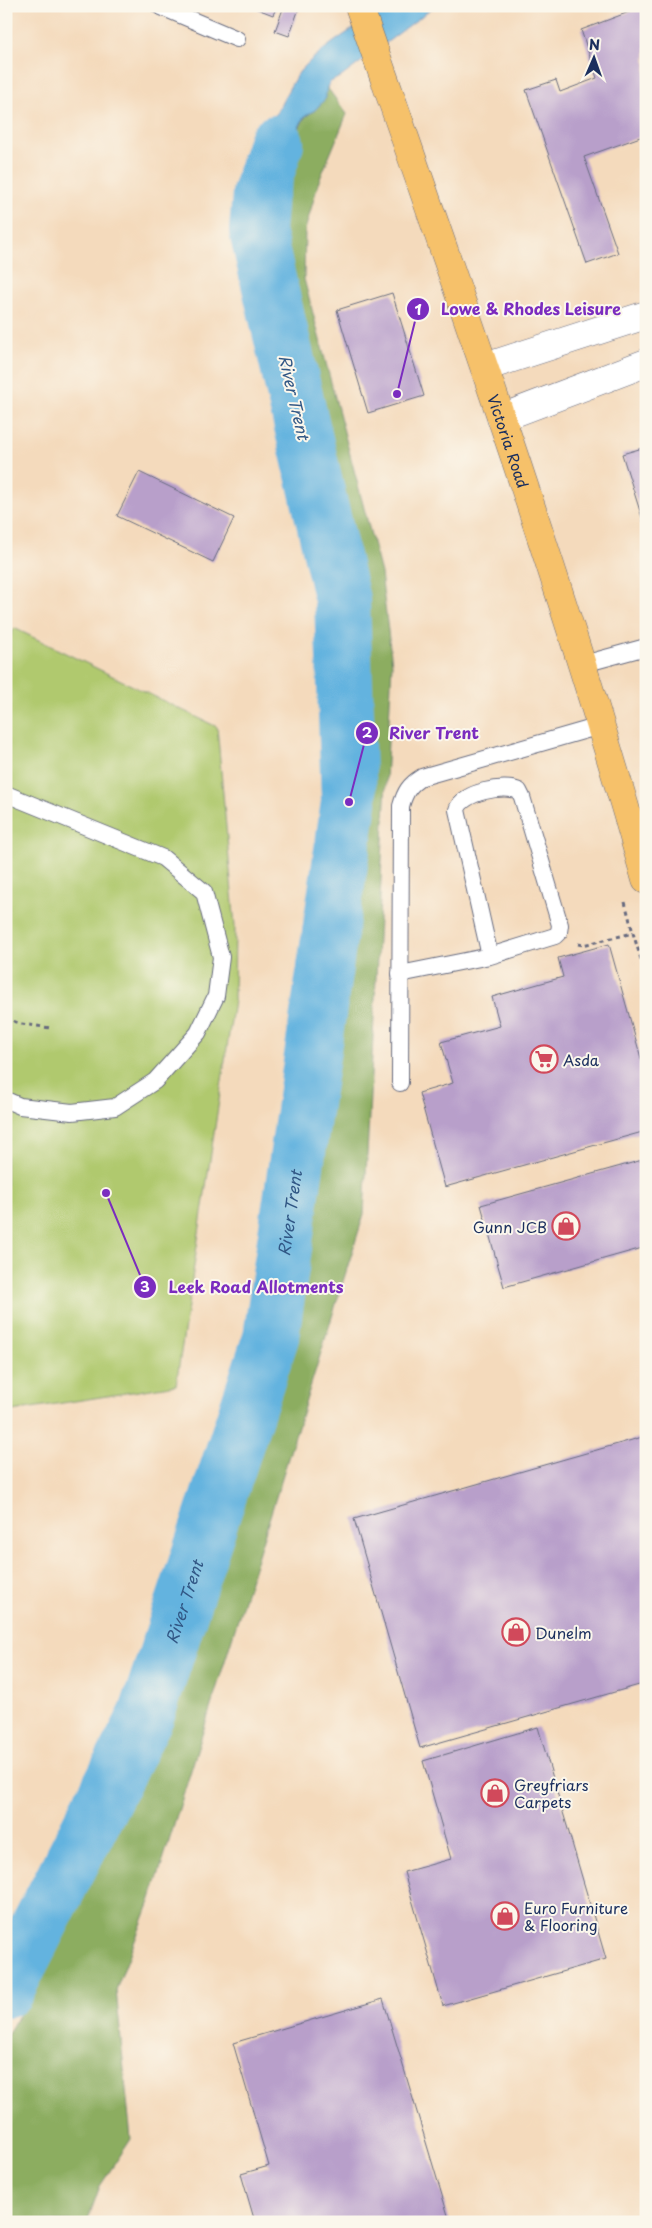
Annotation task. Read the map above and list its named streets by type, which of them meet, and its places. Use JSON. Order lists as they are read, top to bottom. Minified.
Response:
{"streets":{"main road":["Victoria Road"]},"water":["River Trent"],"places":{"other":["Lowe & Rhodes Leisure","River Trent","Leek Road Allotments"],"supermarket":["Asda"],"shop":["Gunn JCB","Dunelm","Greyfriars Carpets","Euro Furniture & Flooring"]},"north":"top"}
